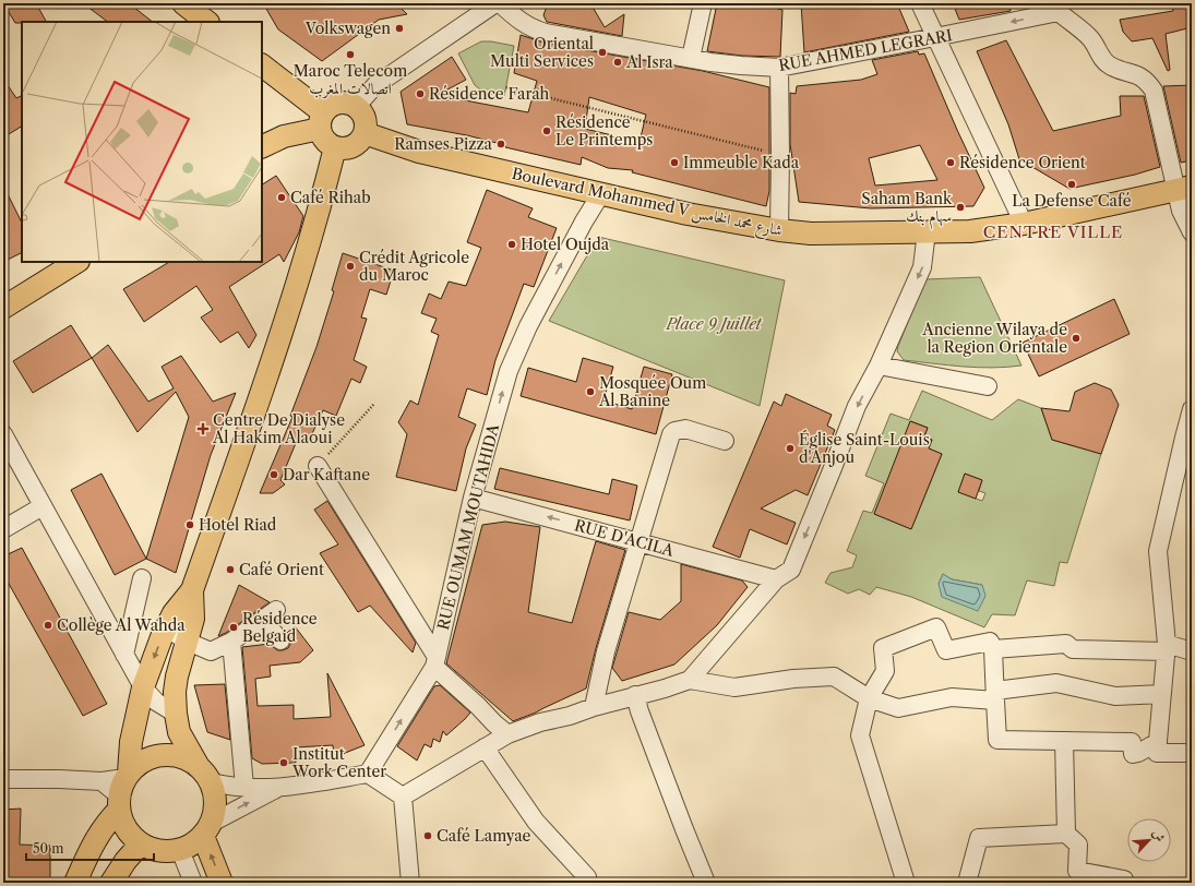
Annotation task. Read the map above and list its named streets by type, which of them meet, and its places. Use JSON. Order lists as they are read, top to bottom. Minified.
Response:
{"streets":{"main road":["Boulevard Mohammed V شارع محمد الخامس"],"street":["RUE AHMED LEGRARI","RUE OUMAM MOUTAHIDA","RUE D'ACILA"]},"crossings":[["Boulevard Mohammed V شارع محمد الخامس","RUE OUMAM MOUTAHIDA"],["RUE OUMAM MOUTAHIDA","RUE D'ACILA"]],"one_way":["RUE OUMAM MOUTAHIDA","RUE D'ACILA"],"districts":["CENTRE VILLE"],"parks":["Place 9 Juillet"],"places":{"other":["Volkswagen","Oriental Multi Services","Maroc Telecom اتصالات المغرب","Al Isra","Résidence Farah","Résidence Le Printemps","Ramses Pizza","Immeuble Kada","Résidence Orient","La Defense Café","Café Rihab","Saham Bank سهام بنك","Hotel Oujda","Crédit Agricole du Maroc","Ancienne Wilaya de la Region Orientale","Mosquée Oum Al Banine","Église Saint-Louis d'Anjou","Dar Kaftane","Hotel Riad","Café Orient","Collège Al Wahda","Résidence Belgaid","Institut Work Center","Café Lamyae"],"health":["Centre De Dialyse Al Hakim Alaoui"]},"scale_bar":"50 m","north":"top right"}
